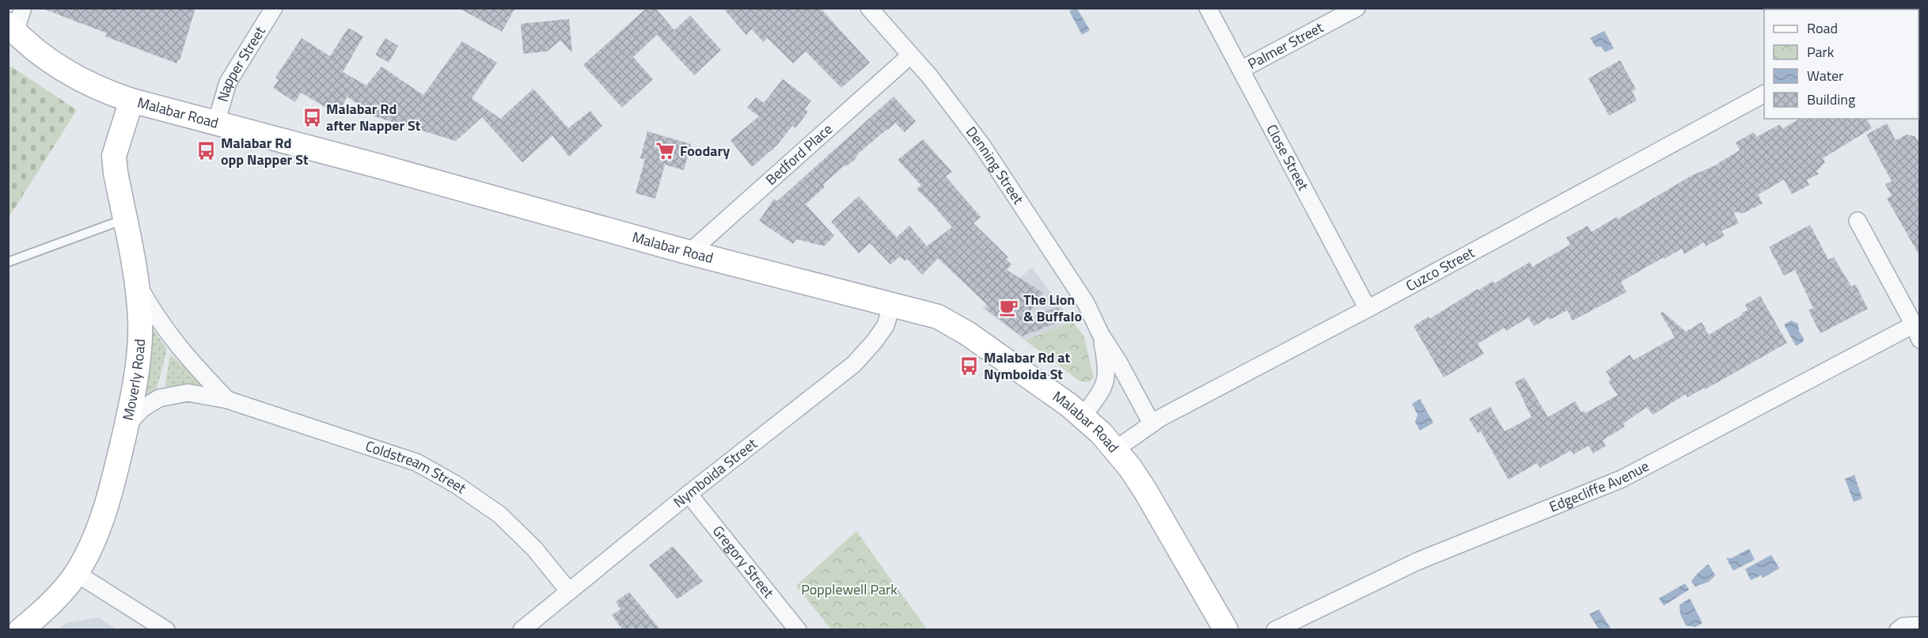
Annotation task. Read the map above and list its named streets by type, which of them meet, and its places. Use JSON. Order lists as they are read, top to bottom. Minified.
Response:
{"streets":{"main road":["Malabar Road","Moverly Road"],"street":["Palmer Street","Napper Street","Bedford Place","Close Street","Denning Street","Cuzco Street","Coldstream Street","Nymboida Street","Edgecliffe Avenue","Gregory Street"]},"crossings":[["Palmer Street","Close Street"],["Napper Street","Malabar Road"],["Malabar Road","Bedford Place"],["Malabar Road","Denning Street"],["Malabar Road","Cuzco Street"],["Malabar Road","Moverly Road"],["Malabar Road","Nymboida Street"],["Bedford Place","Denning Street"],["Close Street","Cuzco Street"],["Denning Street","Cuzco Street"],["Moverly Road","Coldstream Street"],["Coldstream Street","Nymboida Street"],["Nymboida Street","Gregory Street"]],"parks":["Popplewell Park"],"places":{"bus stop":["Malabar Rd after Napper St","Malabar Rd opp Napper St","Malabar Rd at Nymboida St"],"supermarket":["Foodary"],"cafe":["The Lion & Buffalo"]},"legend":["Road","Park","Water","Building"]}
